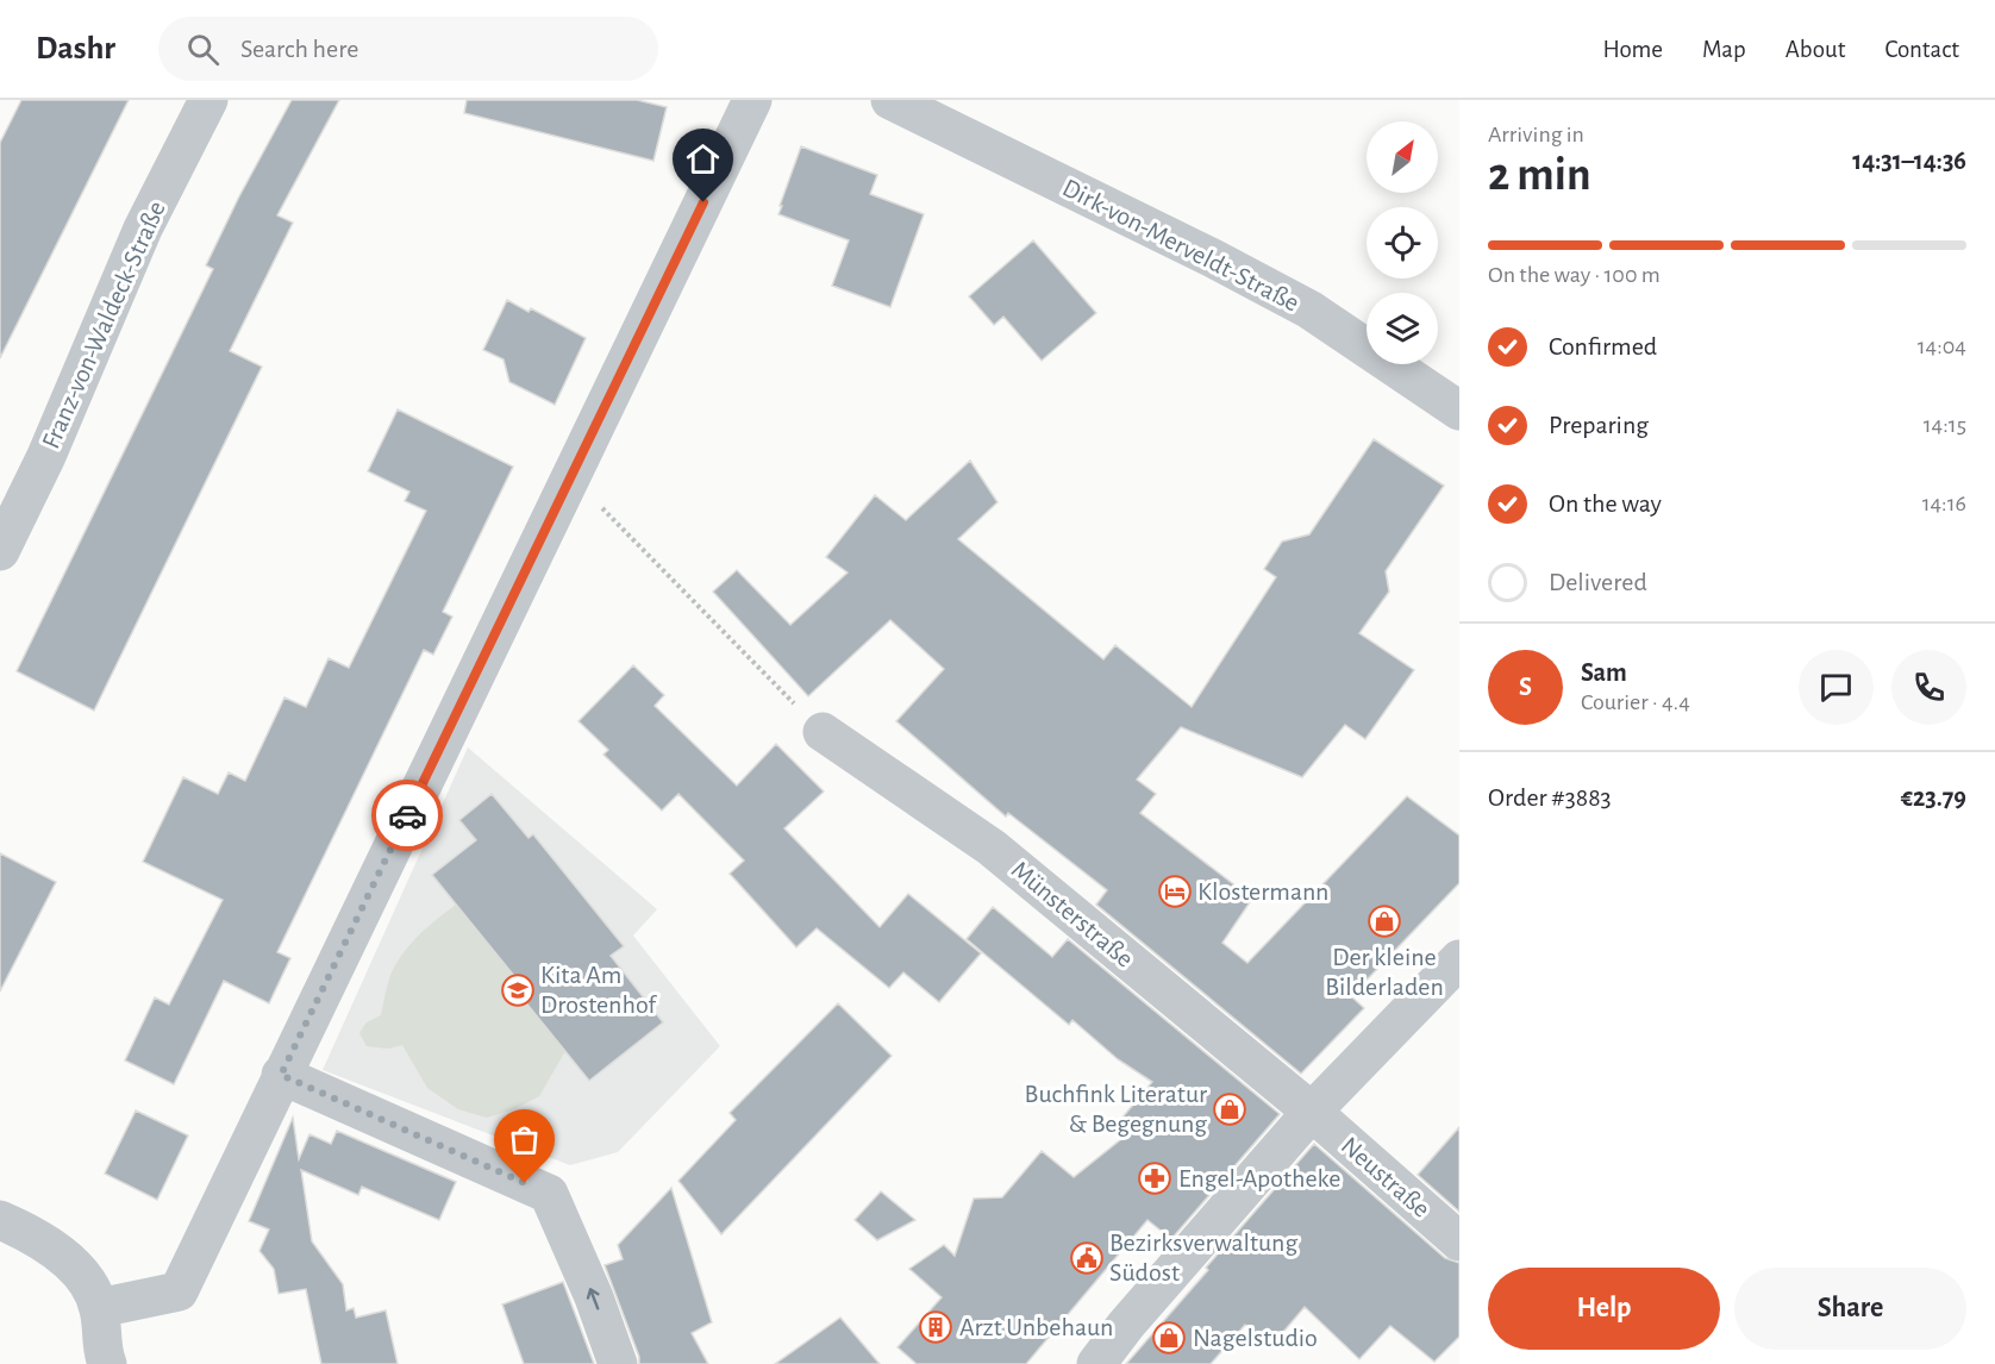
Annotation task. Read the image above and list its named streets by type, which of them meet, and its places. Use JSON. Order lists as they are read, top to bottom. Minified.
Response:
{"streets":{"street":["Dirk-von-Merveldt-Straße","Franz-von-Waldeck-Straße","Münsterstraße","Neustraße"]},"crossings":[["Münsterstraße","Neustraße"]],"places":{"hotel":["Klostermann"],"shop":["Der kleine Bilderladen","Buchfink Literatur & Begegnung","Nagelstudio"],"school or university":["Kita Am Drostenhof"],"pharmacy":["Engel-Apotheke"],"public building":["Bezirksverwaltung Südost"],"building":["Arzt Unbehaun"]},"north":"top right","page":{"header":"Dashr","search":"Search here","nav":["Home","Map","About","Contact"],"heading":["2 min","Arriving in","14:31–14:36"],"panel":["Sam","Courier · 4.4","Order #3883","€23.79"],"bar":"On the way · 100 m","list":[["Confirmed","14:04"],["Preparing","14:15"],["On the way","14:16"],"Delivered"],"round":"S","buttons":["Help","Share"]}}
